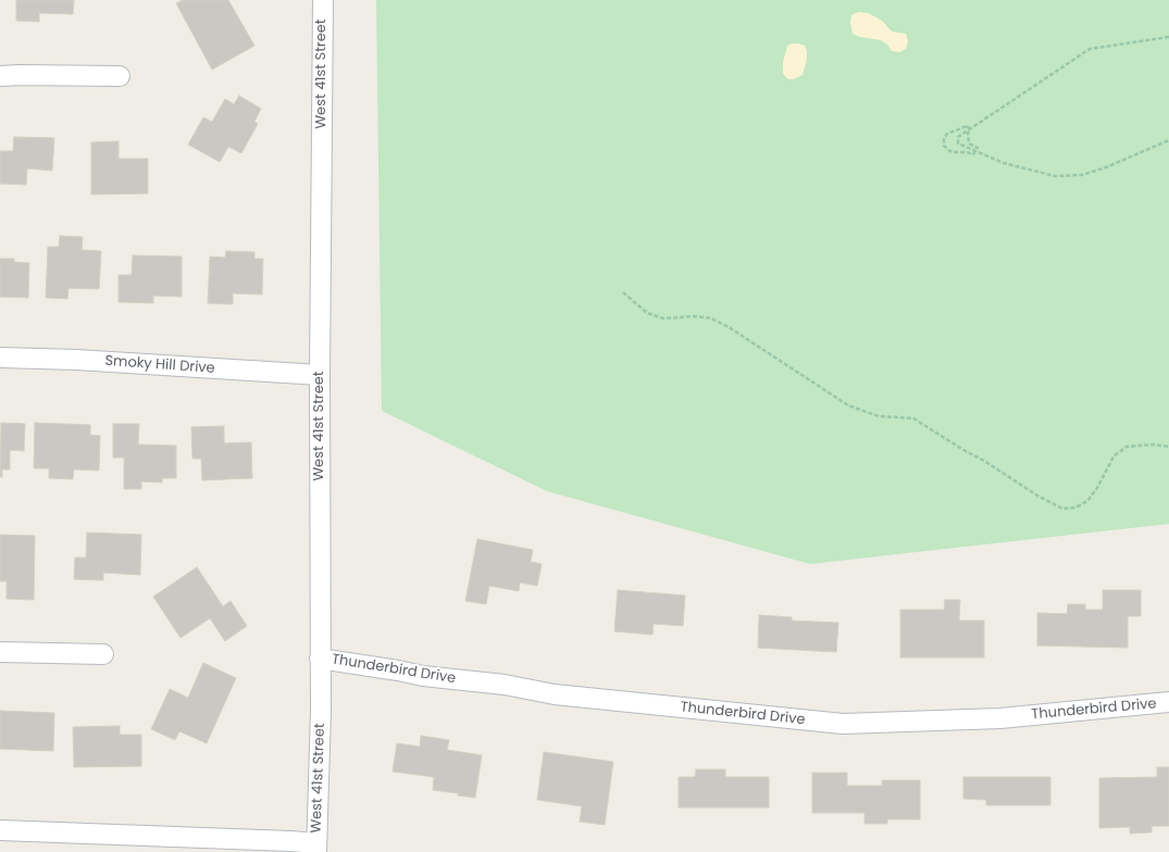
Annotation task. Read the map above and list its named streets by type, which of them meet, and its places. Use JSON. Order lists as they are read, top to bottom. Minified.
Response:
{"streets":{"street":["West 41st Street","Smoky Hill Drive","Thunderbird Drive"]},"crossings":[["West 41st Street","Smoky Hill Drive"],["West 41st Street","Thunderbird Drive"]]}
